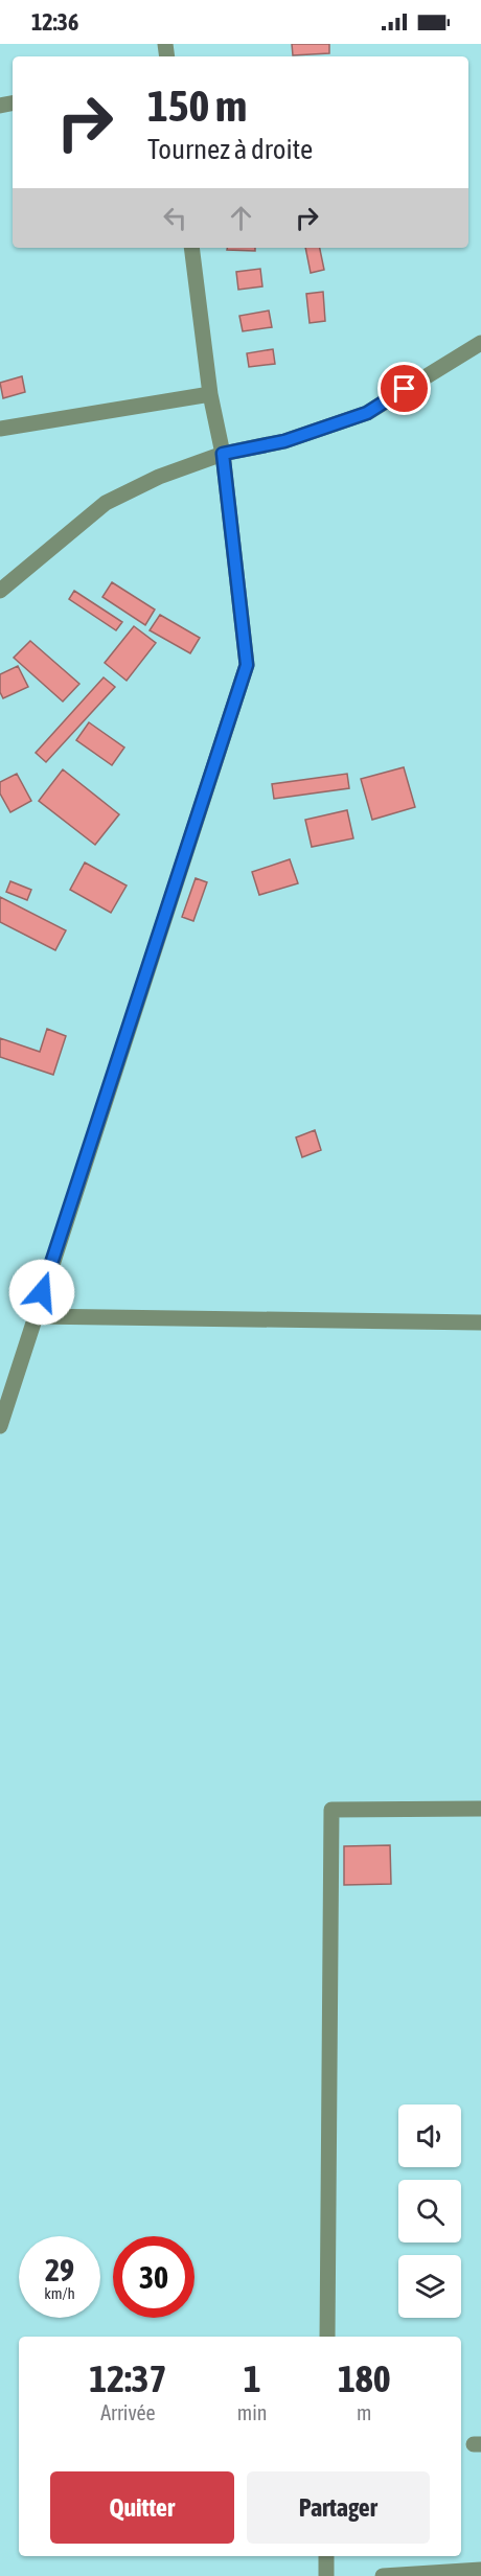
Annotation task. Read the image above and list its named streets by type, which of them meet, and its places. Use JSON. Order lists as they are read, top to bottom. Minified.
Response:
{"page":{"status":"12:36","turn":["150 m","Tournez à droite"],"speed":"29 km/h","limit":"30","eta":["12:37","Arrivée","1","min","180","m"],"buttons":["Quitter","Partager"]}}
